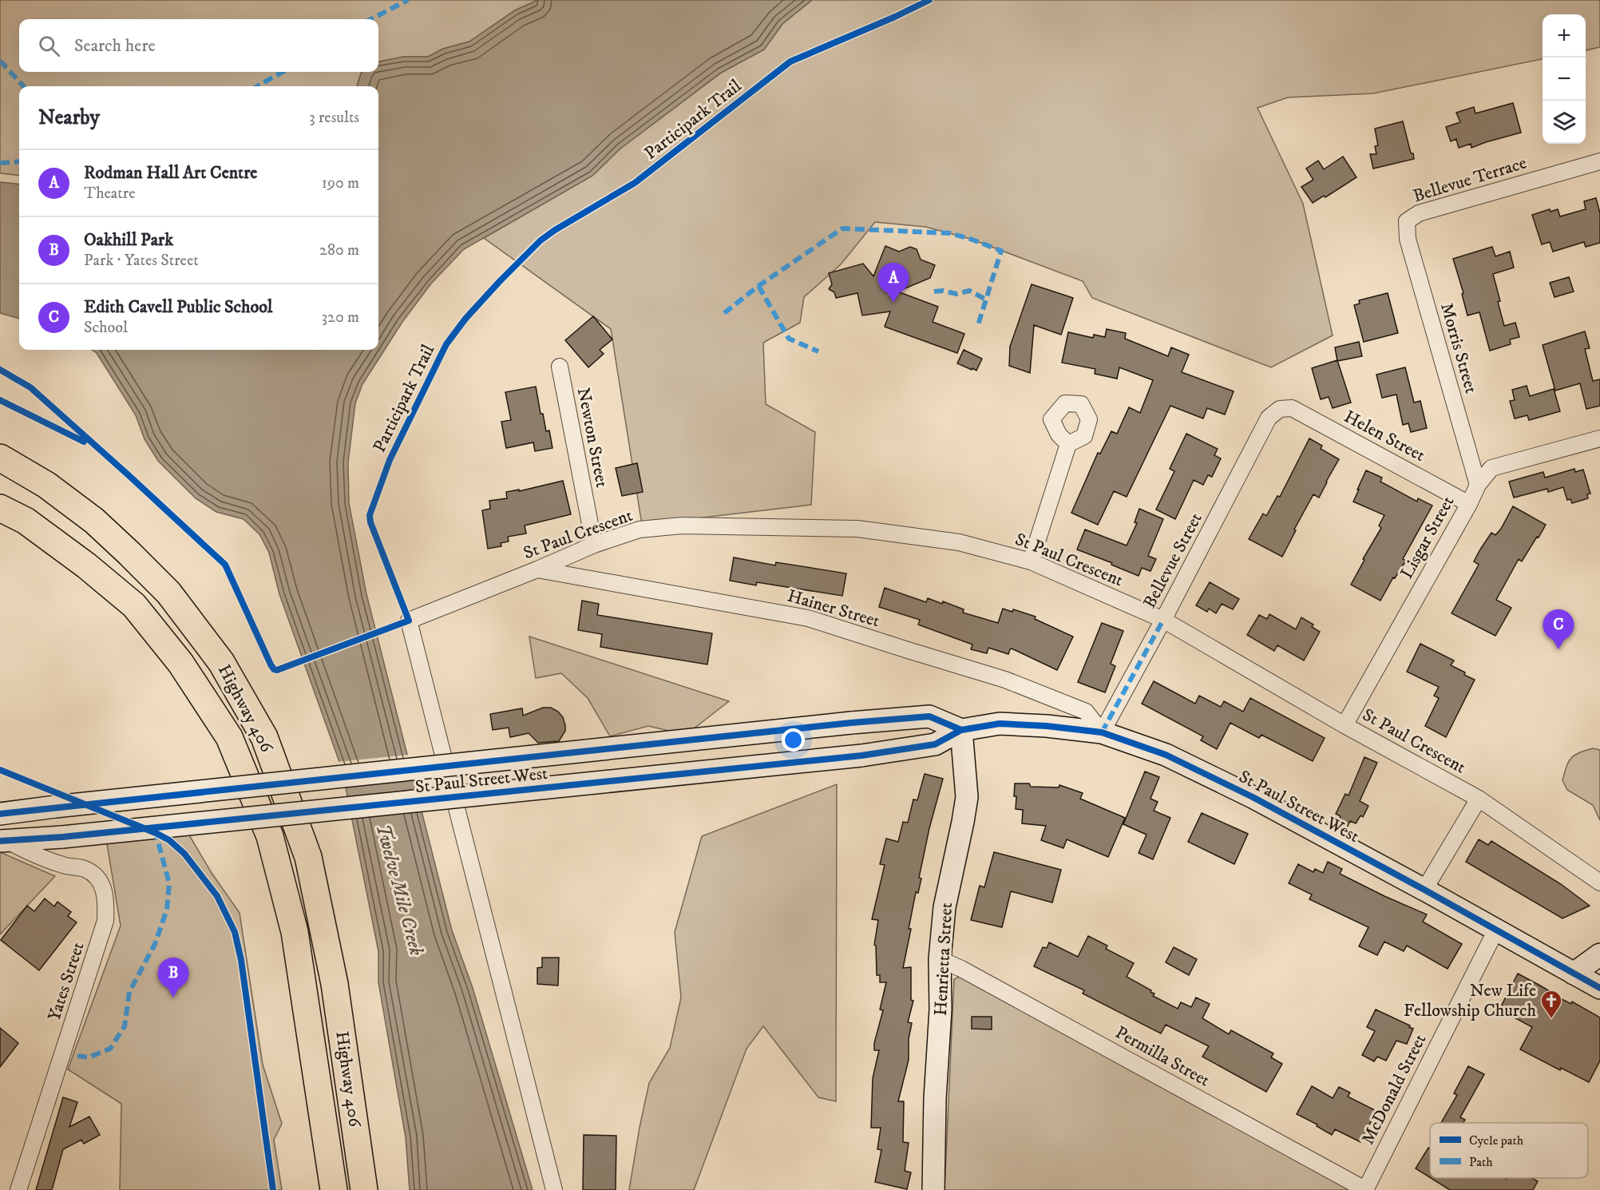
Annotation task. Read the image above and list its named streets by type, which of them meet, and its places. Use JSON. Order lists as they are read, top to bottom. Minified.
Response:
{"streets":{"highway":["Highway 406"],"main road":["St Paul Street West","Henrietta Street"],"street":["Bellevue Terrace","Morris Street","Helen Street","Newton Street","St Paul Crescent","Lisgar Street","Bellevue Street","Hainer Street","Yates Street","Permilla Street","McDonald Street"],"cycle path":["Participark Trail"]},"crossings":[["Bellevue Terrace","Morris Street"],["Morris Street","Lisgar Street"],["Helen Street","Lisgar Street"],["Helen Street","Bellevue Street"],["Newton Street","St Paul Crescent"],["St Paul Crescent","Lisgar Street"],["St Paul Crescent","Bellevue Street"],["St Paul Crescent","Hainer Street"],["Bellevue Street","Hainer Street"],["Bellevue Street","St Paul Street West"],["Hainer Street","St Paul Street West"],["St Paul Street West","Henrietta Street"],["St Paul Street West","Yates Street"],["St Paul Street West","McDonald Street"],["Henrietta Street","Permilla Street"],["Permilla Street","McDonald Street"]],"water":["Twelve Mile Creek"],"places":{"church":["New Life Fellowship Church"]},"legend":["Cycle path","Path"],"page":{"map_buttons":["+","−"],"search":"Search here","heading":["Nearby","3 results"],"list":[{"mark":"A","name":"Rodman Hall Art Centre","note":"Theatre","value":"190 m"},{"mark":"B","name":"Oakhill Park","note":"Park · Yates Street","value":"280 m"},{"mark":"C","name":"Edith Cavell Public School","note":"School","value":"320 m"}],"pins":["A","C","B"]}}
